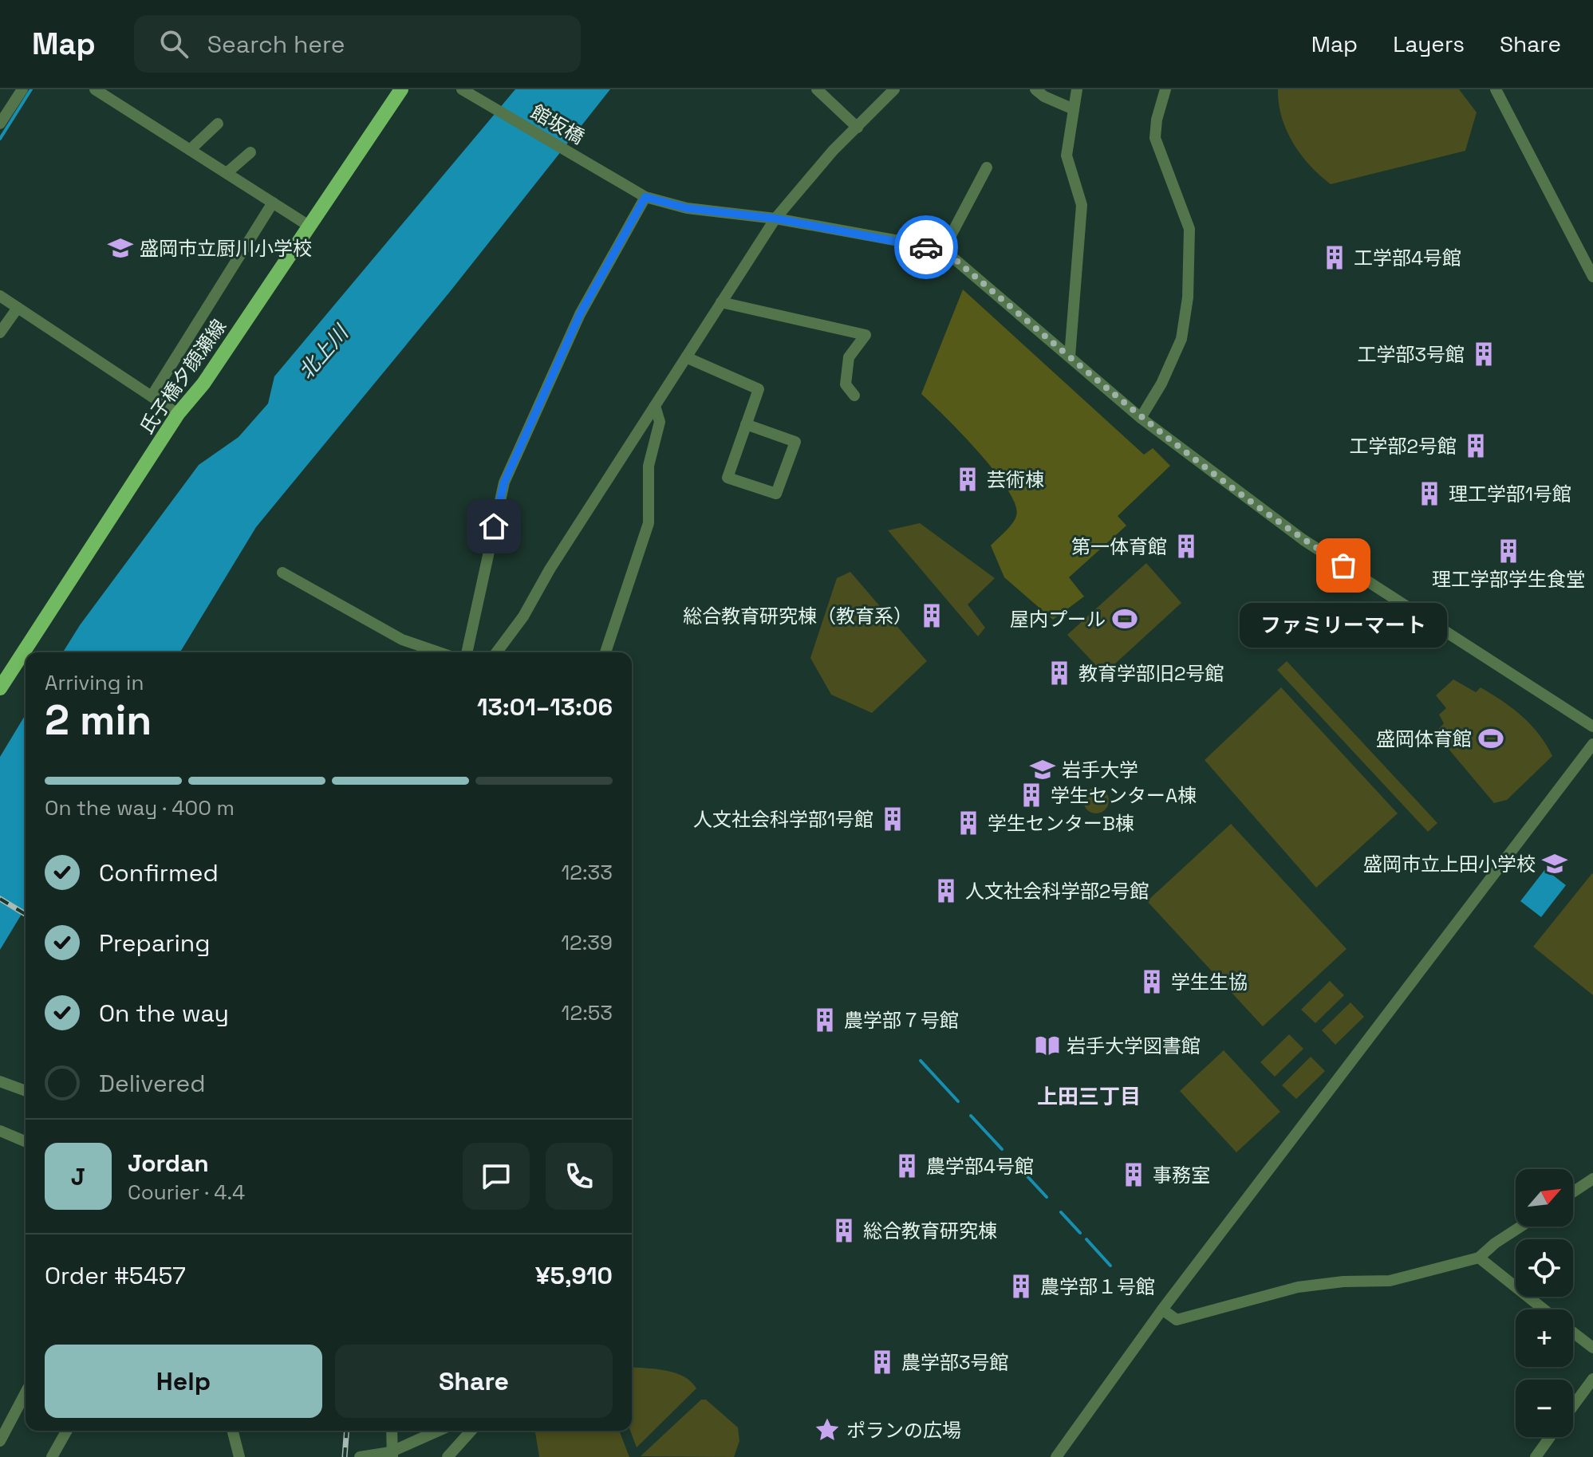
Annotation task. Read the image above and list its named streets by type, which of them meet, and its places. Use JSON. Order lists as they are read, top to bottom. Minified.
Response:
{"streets":{"main road":["氏子橋夕顔瀬線"],"street":["館坂橋"]},"districts":["上田三丁目"],"water":["北上川"],"places":{"school or university":["盛岡市立厨川小学校","岩手大学","盛岡市立上田小学校"],"building":["工学部4号館","工学部3号館","工学部2号館","芸術棟","理工学部1号館","第一体育館","理工学部学生食堂","総合教育研究棟（教育系）","教育学部旧2号館","学生センターA棟","人文社会科学部1号館","学生センターB棟","人文社会科学部2号館","学生生協","農学部７号館","農学部4号館","事務室","総合教育研究棟","農学部１号館","農学部3号館"],"other":["ファミリーマート"],"sports":["屋内プール","盛岡体育館"],"library":["岩手大学図書館"],"place":["ポランの広場"]},"north":"top right","page":{"header":"Map","search":"Search here","nav":["Map","Layers","Share"],"bubble":"ファミリーマート","heading":["2 min","Arriving in","13:01–13:06"],"panel":["Jordan","Courier · 4.4","Order #5457","¥5,910"],"bar":"On the way · 400 m","list":[["Confirmed","12:33"],["Preparing","12:39"],["On the way","12:53"],"Delivered"],"round":"J","map_buttons":["+","−"],"buttons":["Help","Share"]}}
